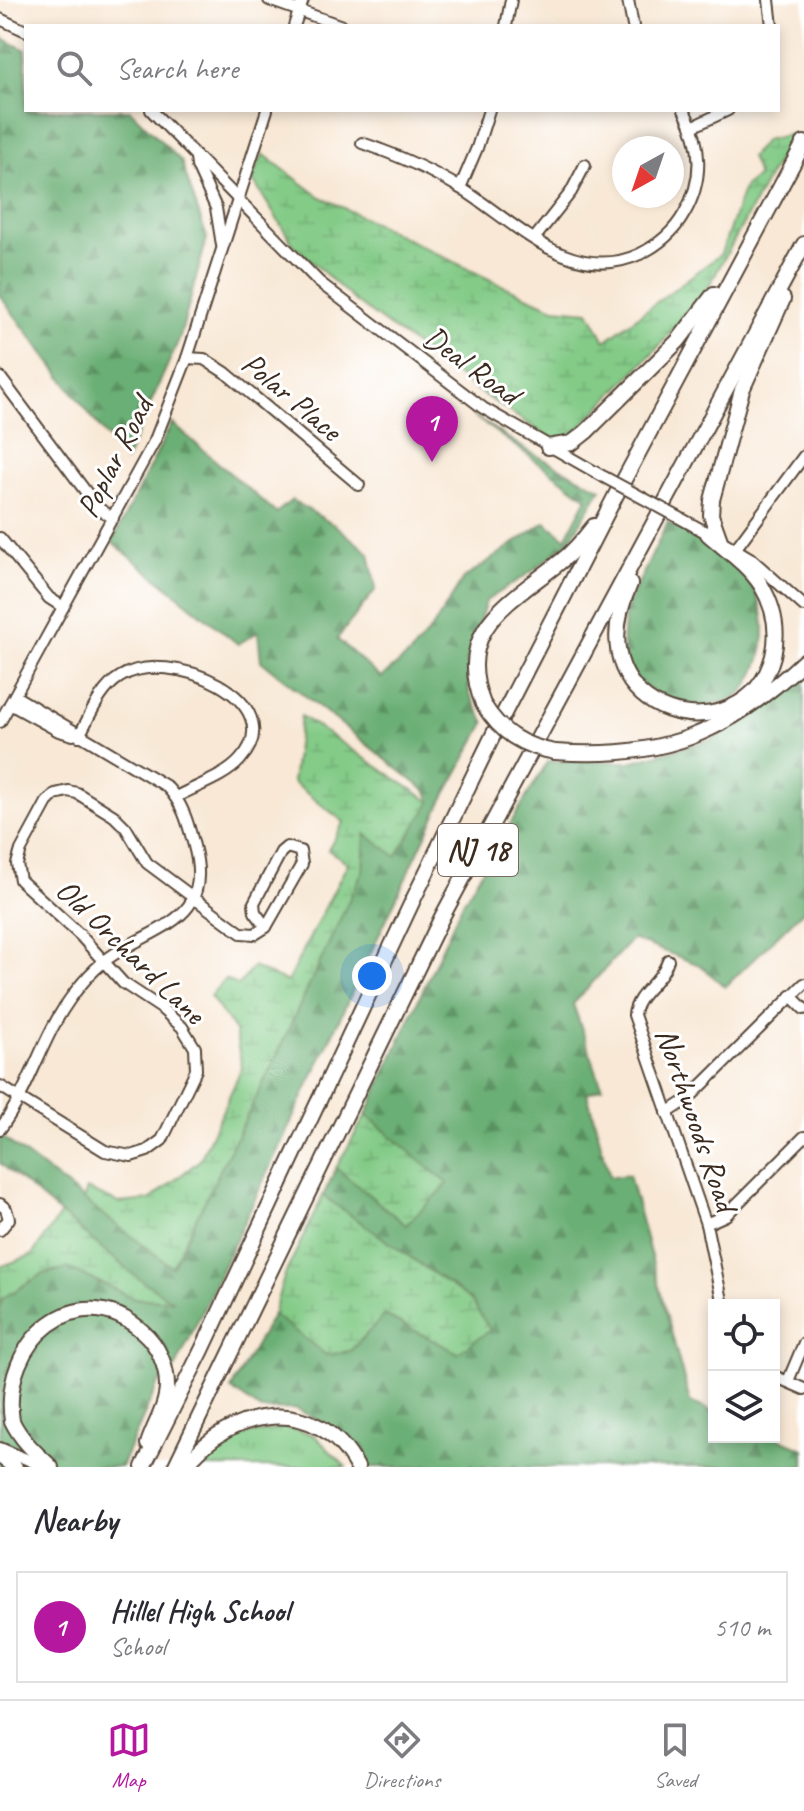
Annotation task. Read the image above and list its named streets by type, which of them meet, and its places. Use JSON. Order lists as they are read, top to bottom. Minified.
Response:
{"streets":{"highway":["NJ 18"],"street":["Deal Road","Polar Place","Poplar Road","Old Orchard Lane","Northwoods Road"]},"crossings":[["Deal Road","Poplar Road"],["Polar Place","Poplar Road"]],"north":"bottom left","page":{"search":"Search here","pins":"1","heading":"Nearby","list":[{"mark":"1","name":"Hillel High School","note":"School","value":"510 m"}],"nav":["Map","Directions","Saved"]}}
